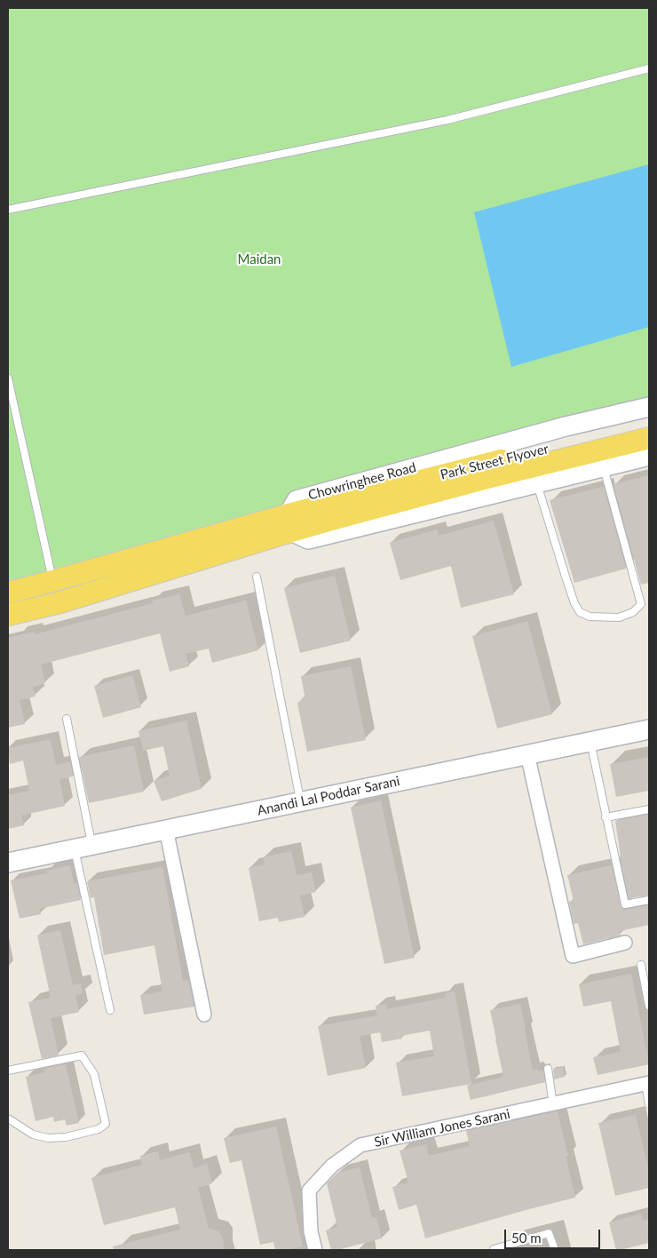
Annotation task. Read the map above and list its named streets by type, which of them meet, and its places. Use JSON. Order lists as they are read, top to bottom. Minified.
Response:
{"streets":{"main road":["Park Street Flyover","Chowringhee Road","Anandi Lal Poddar Sarani"],"street":["Sir William Jones Sarani"]},"crossings":[["Park Street Flyover","Chowringhee Road"]],"parks":["Maidan"],"scale_bar":"50 m"}
